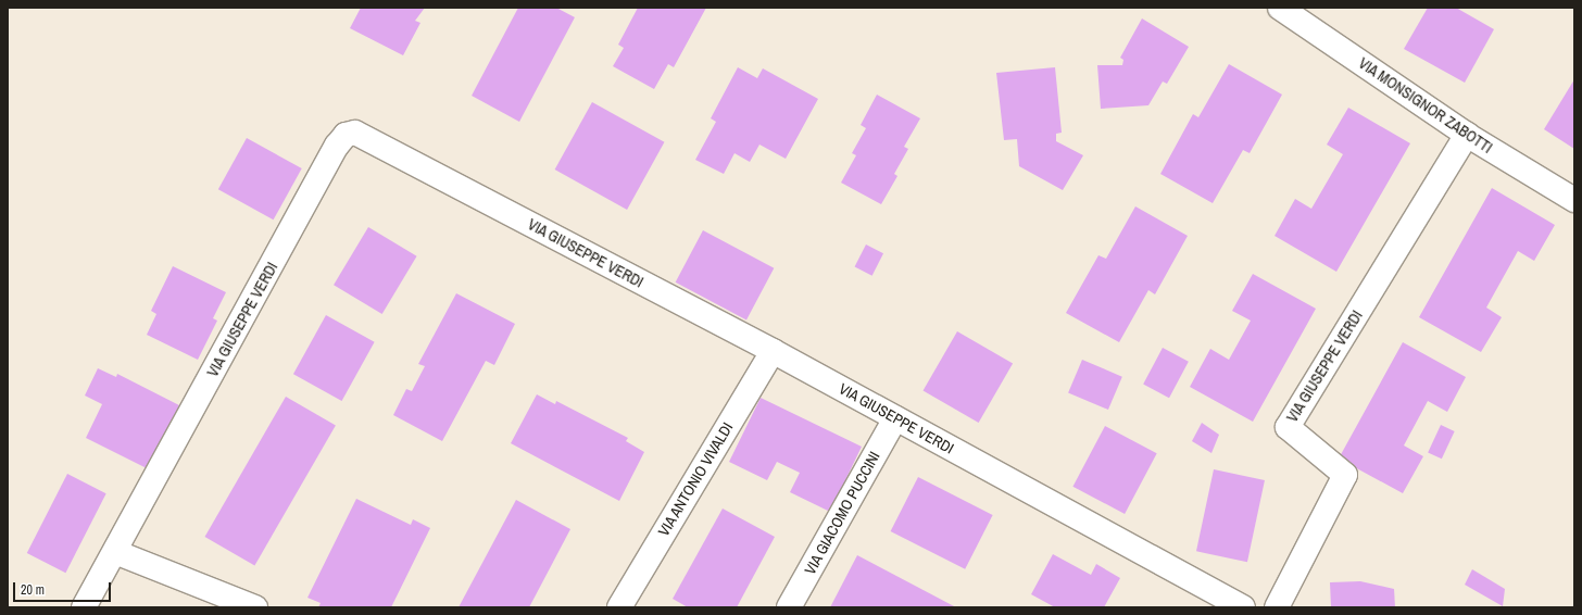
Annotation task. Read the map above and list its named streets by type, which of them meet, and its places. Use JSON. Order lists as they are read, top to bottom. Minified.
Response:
{"streets":{"street":["VIA MONSIGNOR ZABOTTI","VIA GIUSEPPE VERDI","VIA ANTONIO VIVALDI","VIA GIACOMO PUCCINI"]},"crossings":[["VIA MONSIGNOR ZABOTTI","VIA GIUSEPPE VERDI"],["VIA GIUSEPPE VERDI","VIA ANTONIO VIVALDI"],["VIA GIUSEPPE VERDI","VIA GIACOMO PUCCINI"]],"scale_bar":"20 m"}
